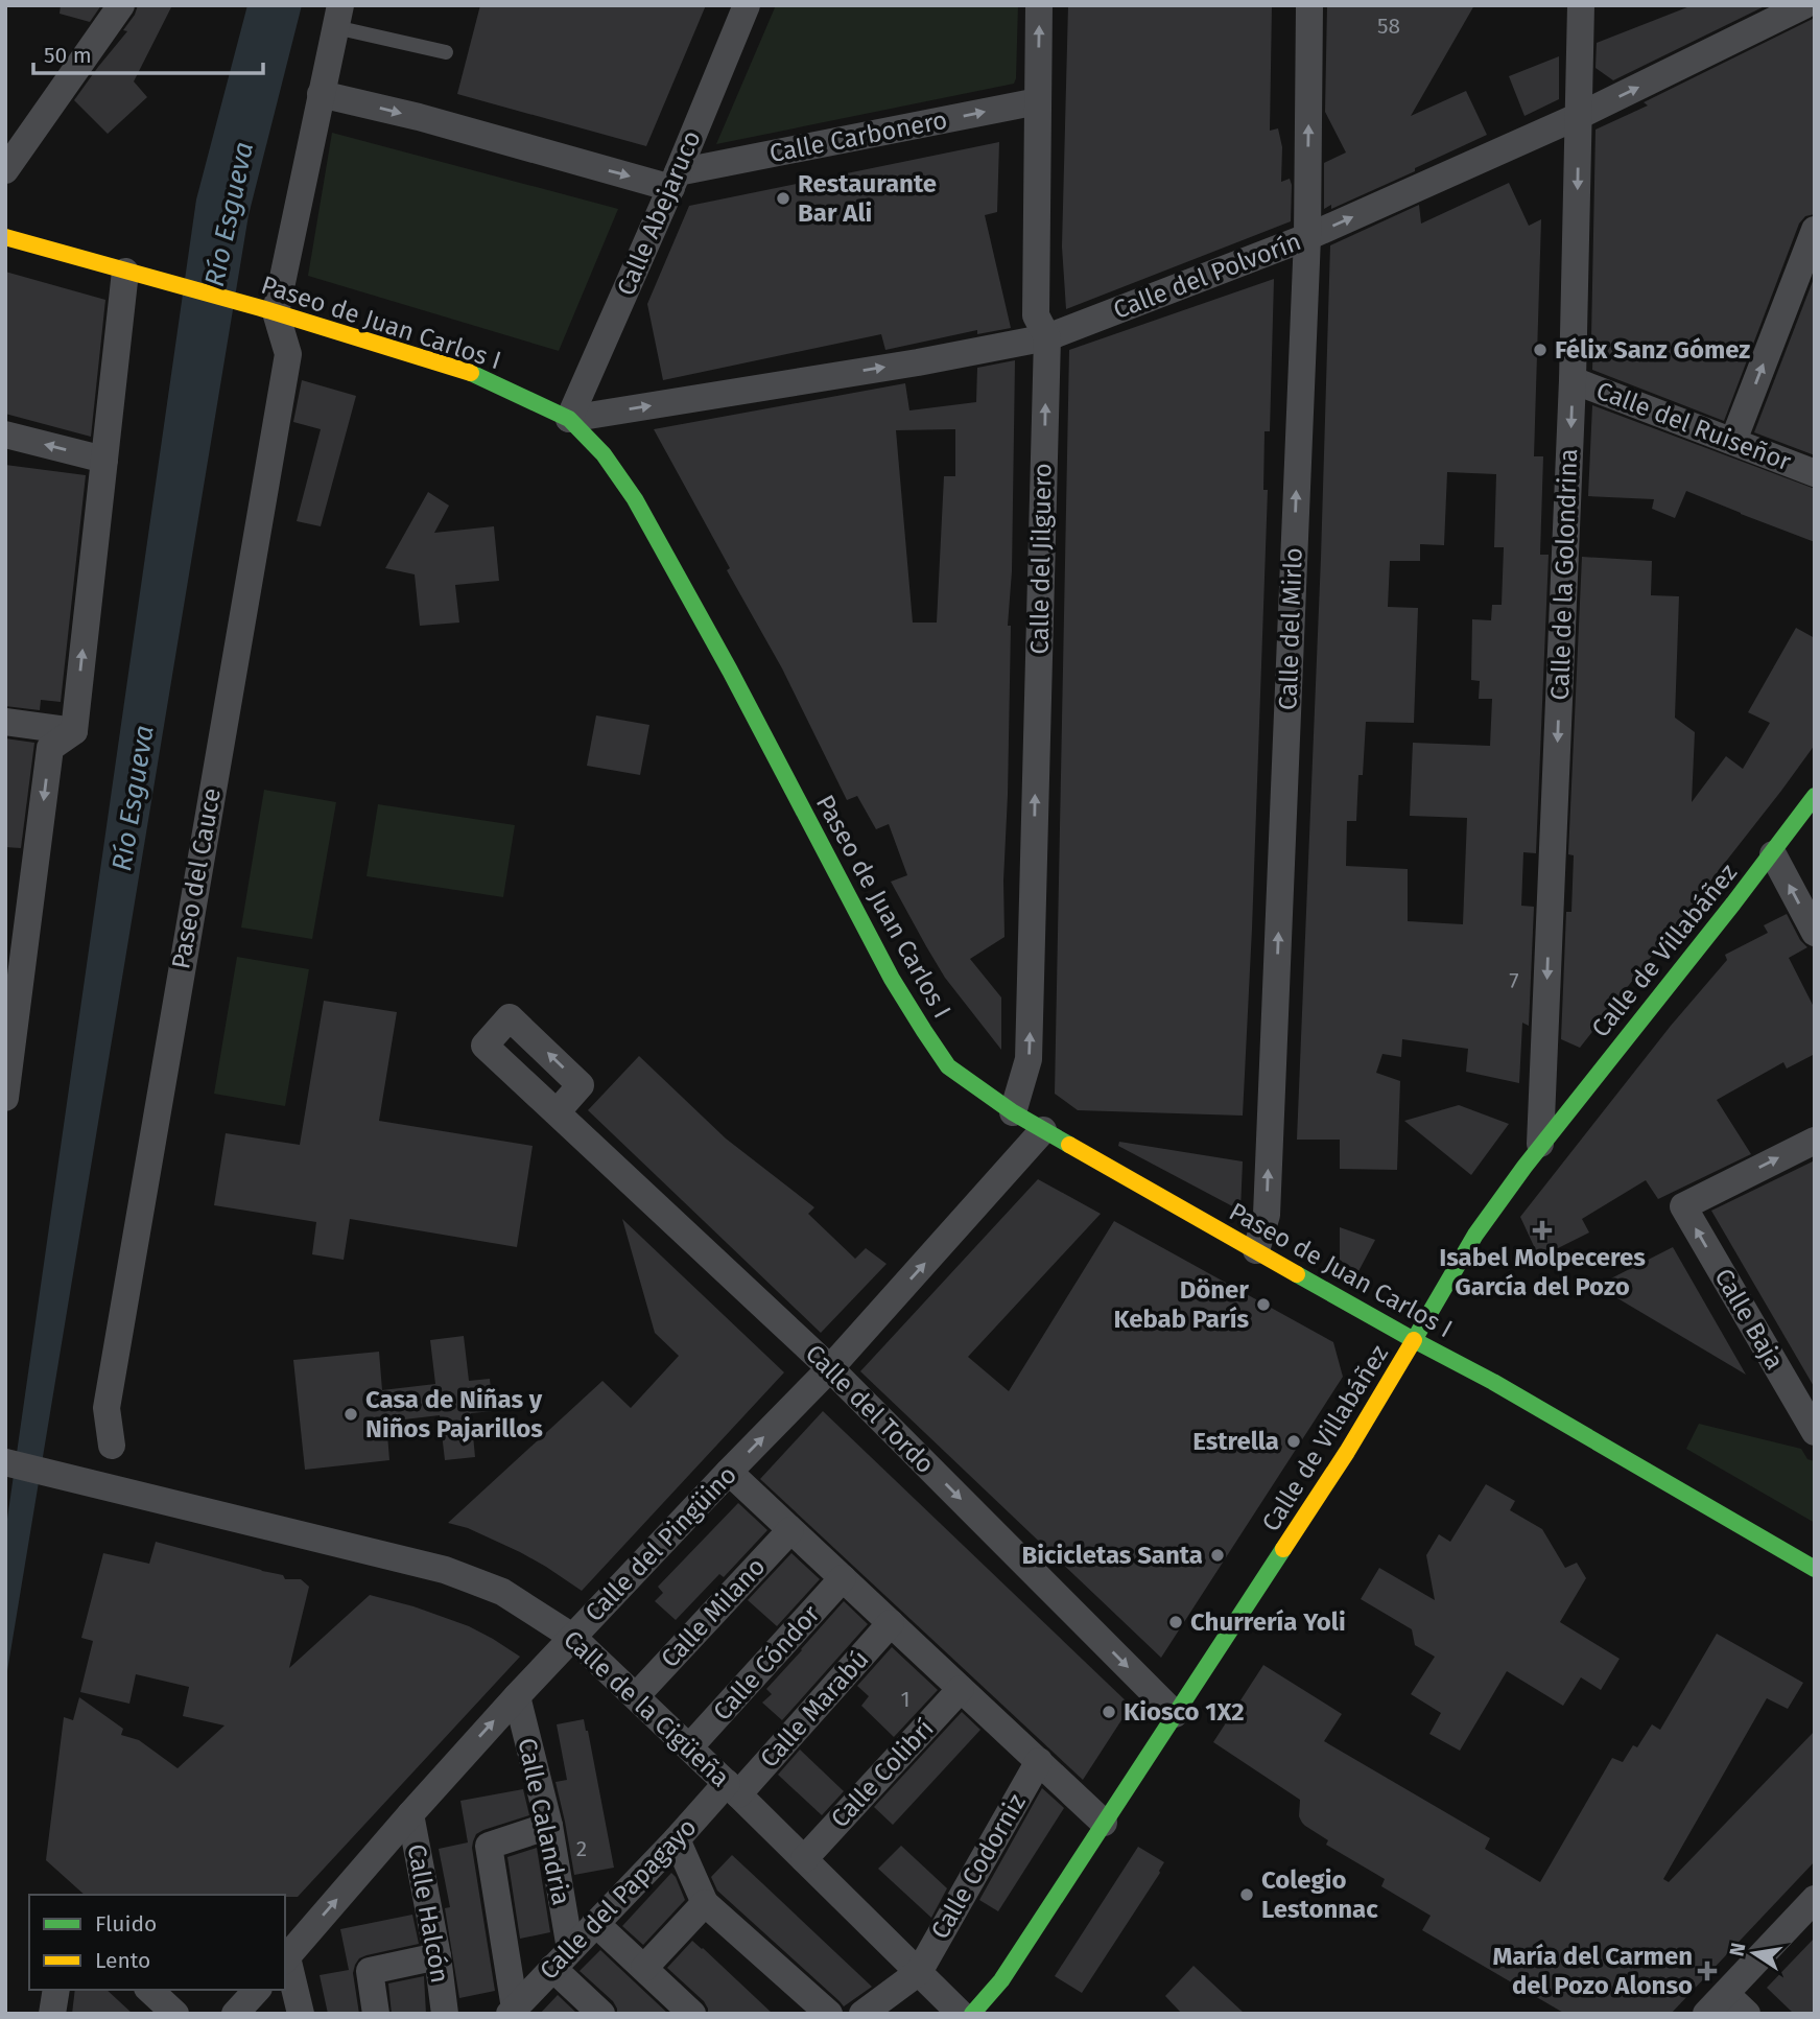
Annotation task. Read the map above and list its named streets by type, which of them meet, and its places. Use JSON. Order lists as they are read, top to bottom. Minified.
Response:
{"streets":{"main road":["Paseo de Juan Carlos I","Calle de Villabáñez"],"street":["Calle Carbonero","Calle Abejaruco","Calle del Polvorín","Calle del Ruiseñor","Calle del Jilguero","Calle de la Golondrina","Calle del Mirlo","Paseo del Cauce","Calle Baja","Calle del Tordo","Calle del Pingüino","Calle Milano","Calle Cóndor","Calle de la Cigüeña","Calle Marabú","Calle Colibrí","Calle Calandria","Calle Codorniz","Calle del Papagayo","Calle Halcón"]},"crossings":[["Calle Carbonero","Calle Abejaruco"],["Calle Carbonero","Calle del Jilguero"],["Calle Abejaruco","Calle del Polvorín"],["Calle Abejaruco","Paseo de Juan Carlos I"],["Calle del Polvorín","Paseo de Juan Carlos I"],["Calle del Polvorín","Calle del Jilguero"],["Calle del Polvorín","Calle de la Golondrina"],["Calle del Polvorín","Calle del Mirlo"],["Paseo de Juan Carlos I","Calle del Jilguero"],["Paseo de Juan Carlos I","Calle del Mirlo"],["Paseo de Juan Carlos I","Paseo del Cauce"],["Paseo de Juan Carlos I","Calle de Villabáñez"],["Paseo de Juan Carlos I","Calle del Pingüino"],["Calle del Ruiseñor","Calle de la Golondrina"],["Calle de la Golondrina","Calle de Villabáñez"],["Calle de Villabáñez","Calle del Tordo"],["Calle del Tordo","Calle del Pingüino"],["Calle del Pingüino","Calle de la Cigüeña"],["Calle del Pingüino","Calle Calandria"],["Calle del Pingüino","Calle Halcón"],["Calle Milano","Calle de la Cigüeña"],["Calle Cóndor","Calle de la Cigüeña"],["Calle de la Cigüeña","Calle Marabú"],["Calle de la Cigüeña","Calle Colibrí"],["Calle de la Cigüeña","Calle Codorniz"],["Calle de la Cigüeña","Calle del Papagayo"],["Calle Marabú","Calle del Papagayo"],["Calle Calandria","Calle del Papagayo"]],"one_way":["Calle Carbonero","Calle del Polvorín","Calle del Jilguero","Calle de la Golondrina","Calle del Mirlo","Calle del Pingüino"],"water":["Río Esgueva"],"places":{"other":["Restaurante Bar Ali","Félix Sanz Gómez","Döner Kebab París","Casa de Niñas y Niños Pajarillos","Estrella","Bicicletas Santa","Churrería Yoli","Kiosco 1X2","Colegio Lestonnac"],"health":["Isabel Molpeceres García del Pozo","María del Carmen del Pozo Alonso"]},"house_numbers":["58","7","1","2"],"legend":["Fluido","Lento"],"scale_bar":"50 m","north":"left"}
